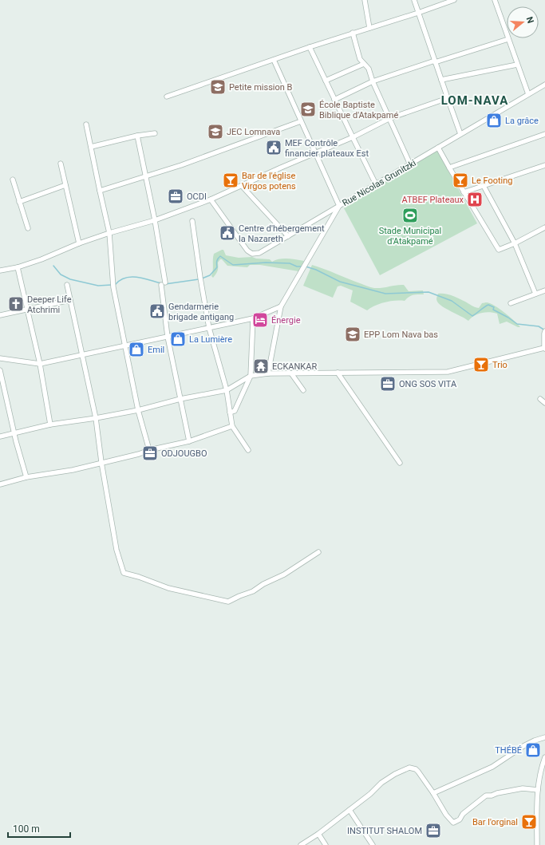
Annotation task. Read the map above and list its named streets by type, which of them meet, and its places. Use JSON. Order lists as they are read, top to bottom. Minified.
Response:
{"streets":{"street":["Rue Nicolas Grunitzki"]},"districts":["LOM-NAVA"],"places":{"school or university":["Petite mission B","École Baptiste Biblique d'Atakpamé","JEC Lomnava","EPP Lom Nava bas"],"shop":["La grâce","La Lumière","Emil","THÉBÉ"],"public building":["MEF Contrôle financier plateaux Est","Centre d'hébergement la Nazareth","Gendarmerie brigade antigang"],"bar":["Bar de l'église Virgos potens","Le Footing","Trio","Bar l'orginal"],"office":["OCDI","ONG SOS VITA","ODJOUGBO","INSTITUT SHALOM"],"hospital":["ATBEF Plateaux"],"sports":["Stade Municipal d'Atakpamé"],"church":["Deeper Life Atchrimi"],"hotel":["Énergie"],"temple":["ECKANKAR"]},"scale_bar":"100 m","north":"right"}
